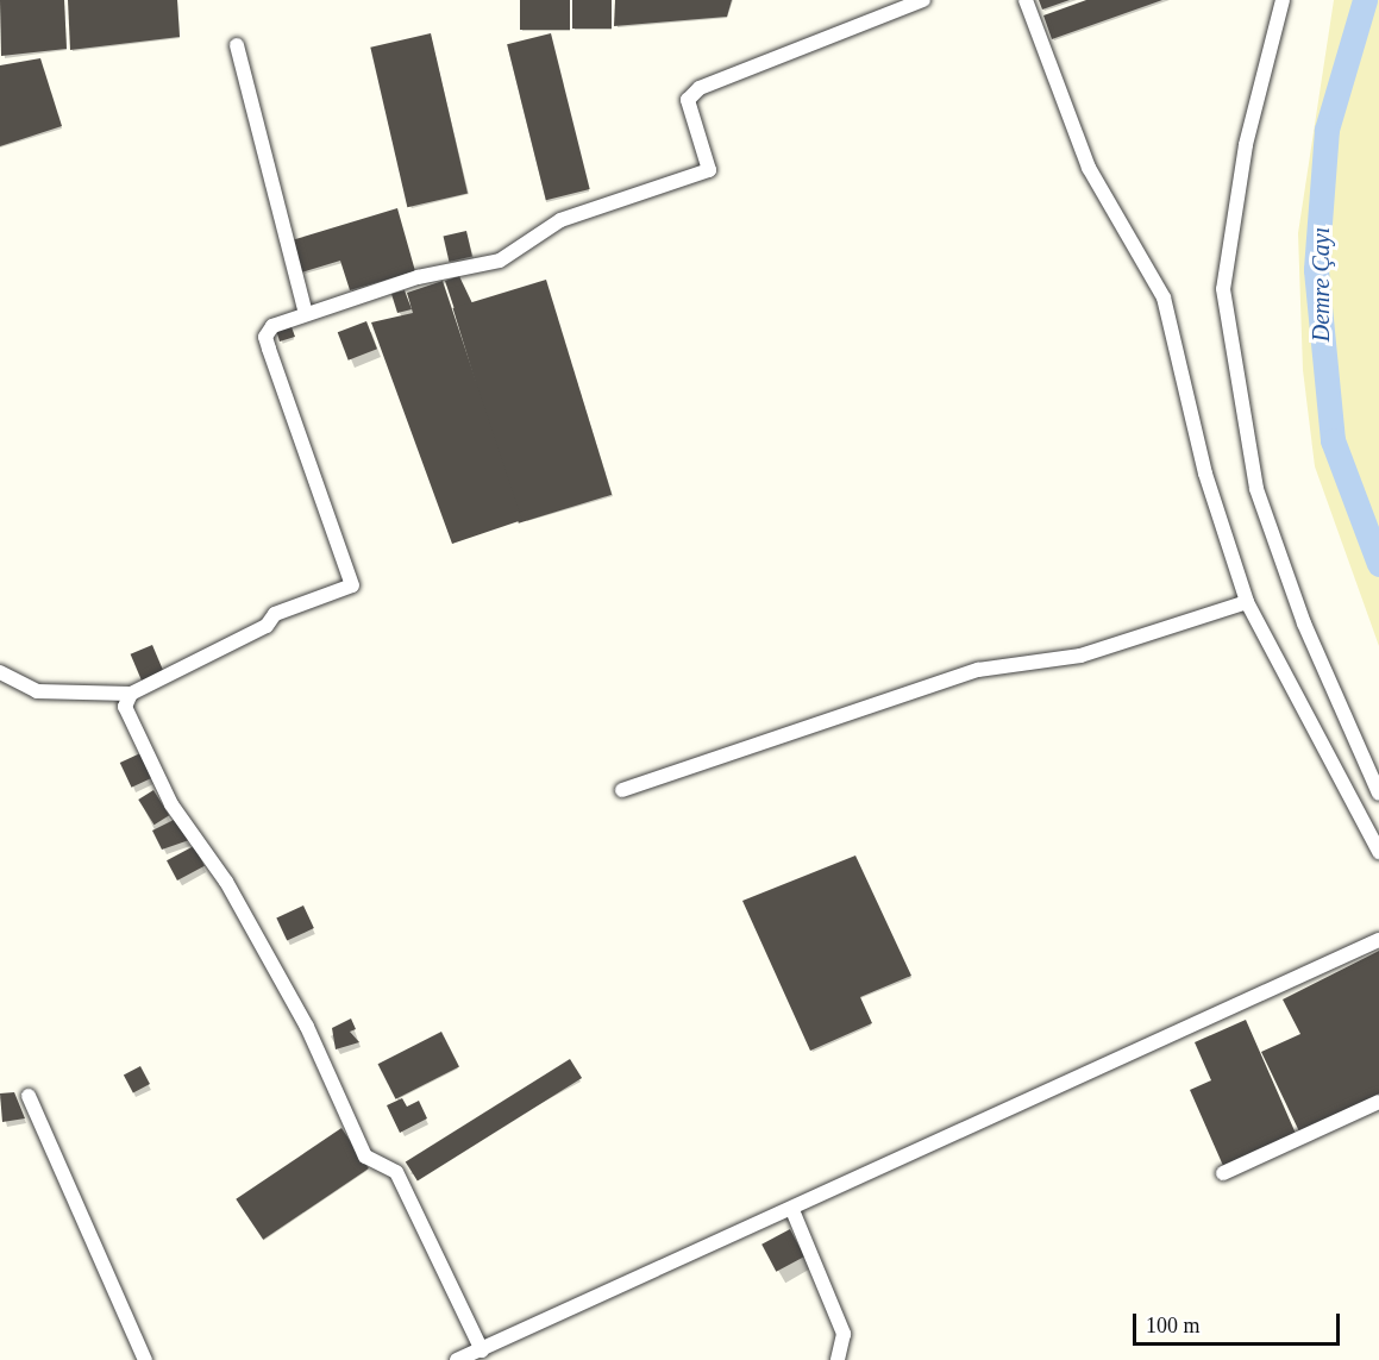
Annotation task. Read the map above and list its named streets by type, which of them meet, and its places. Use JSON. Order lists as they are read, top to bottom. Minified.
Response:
{"water":["Demre Çayı"],"scale_bar":"100 m"}
